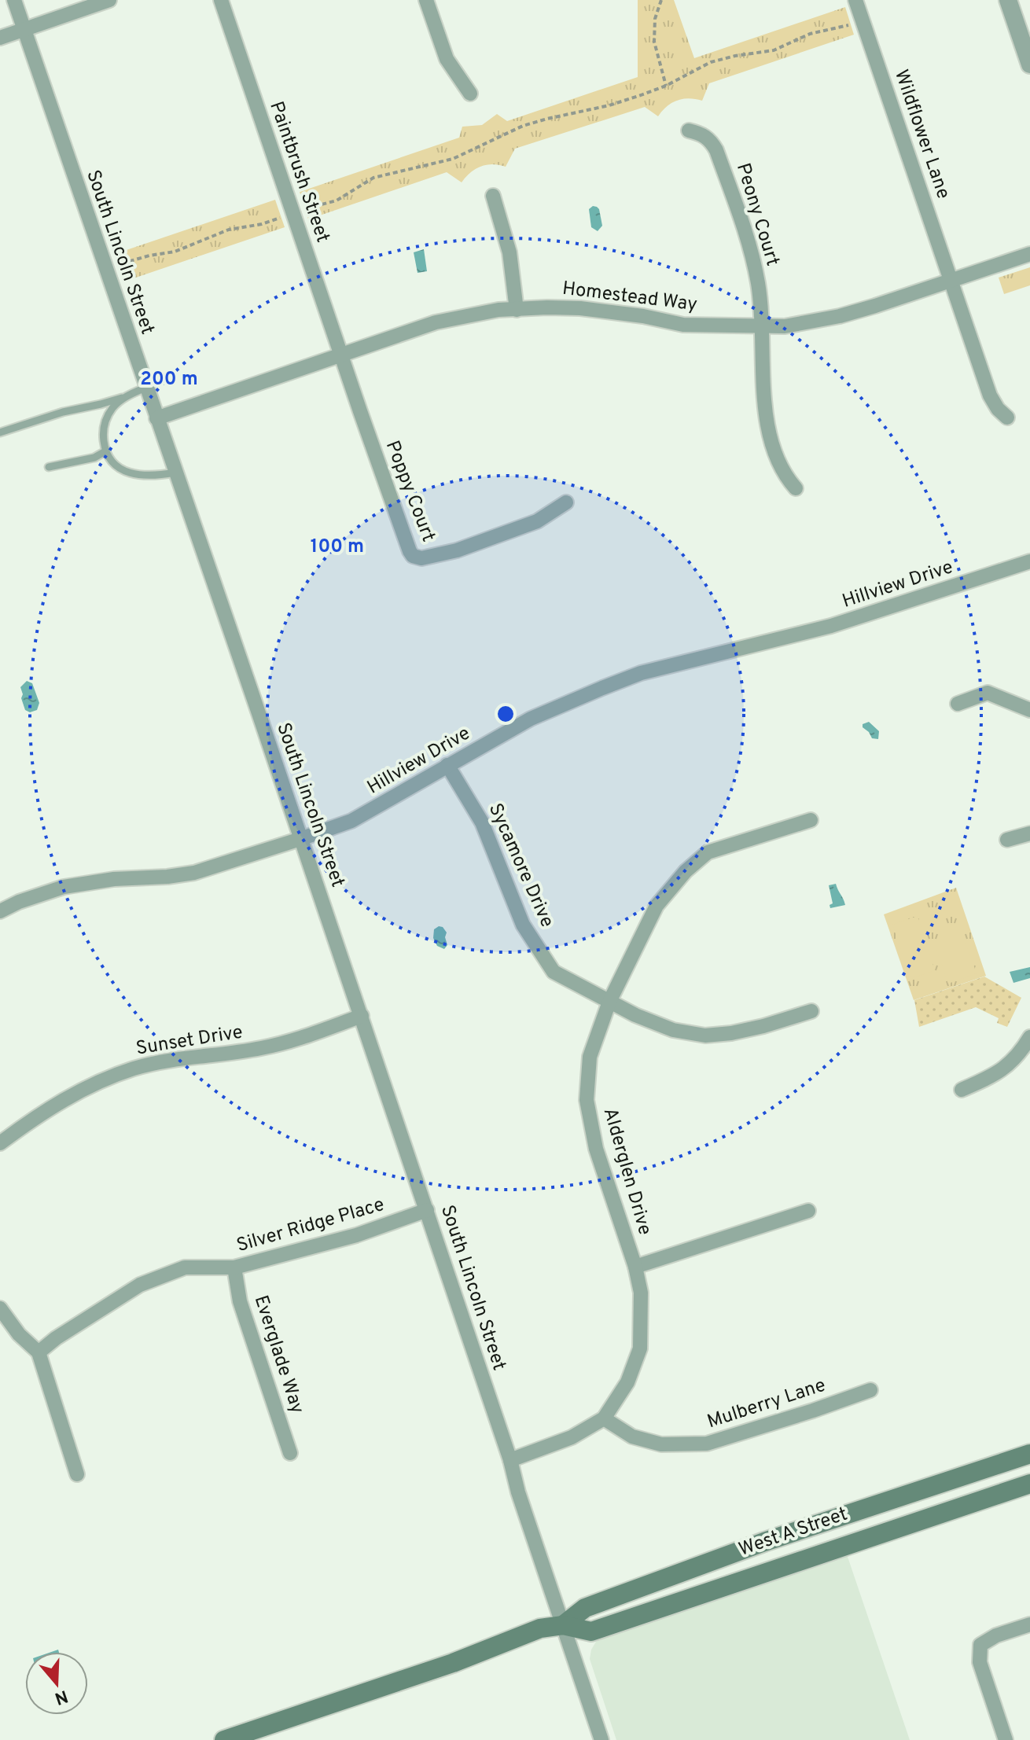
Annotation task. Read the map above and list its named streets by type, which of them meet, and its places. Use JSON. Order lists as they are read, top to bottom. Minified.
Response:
{"streets":{"main road":["West A Street"],"street":["Wildflower Lane","Paintbrush Street","Peony Court","South Lincoln Street","Homestead Way","Poppy Court","Hillview Drive","Sycamore Drive","Sunset Drive","Alderglen Drive","Silver Ridge Place","Everglade Way","Mulberry Lane"]},"crossings":[["Wildflower Lane","Homestead Way"],["Paintbrush Street","Homestead Way"],["Paintbrush Street","Poppy Court"],["Peony Court","Homestead Way"],["South Lincoln Street","Homestead Way"],["South Lincoln Street","Hillview Drive"],["South Lincoln Street","Sunset Drive"],["South Lincoln Street","Alderglen Drive"],["South Lincoln Street","Silver Ridge Place"],["South Lincoln Street","West A Street"],["Homestead Way","Poppy Court"],["Hillview Drive","Sycamore Drive"],["Sycamore Drive","Alderglen Drive"],["Alderglen Drive","Mulberry Lane"],["Silver Ridge Place","Everglade Way"]],"north":"bottom","rings":["200 m","100 m"]}
